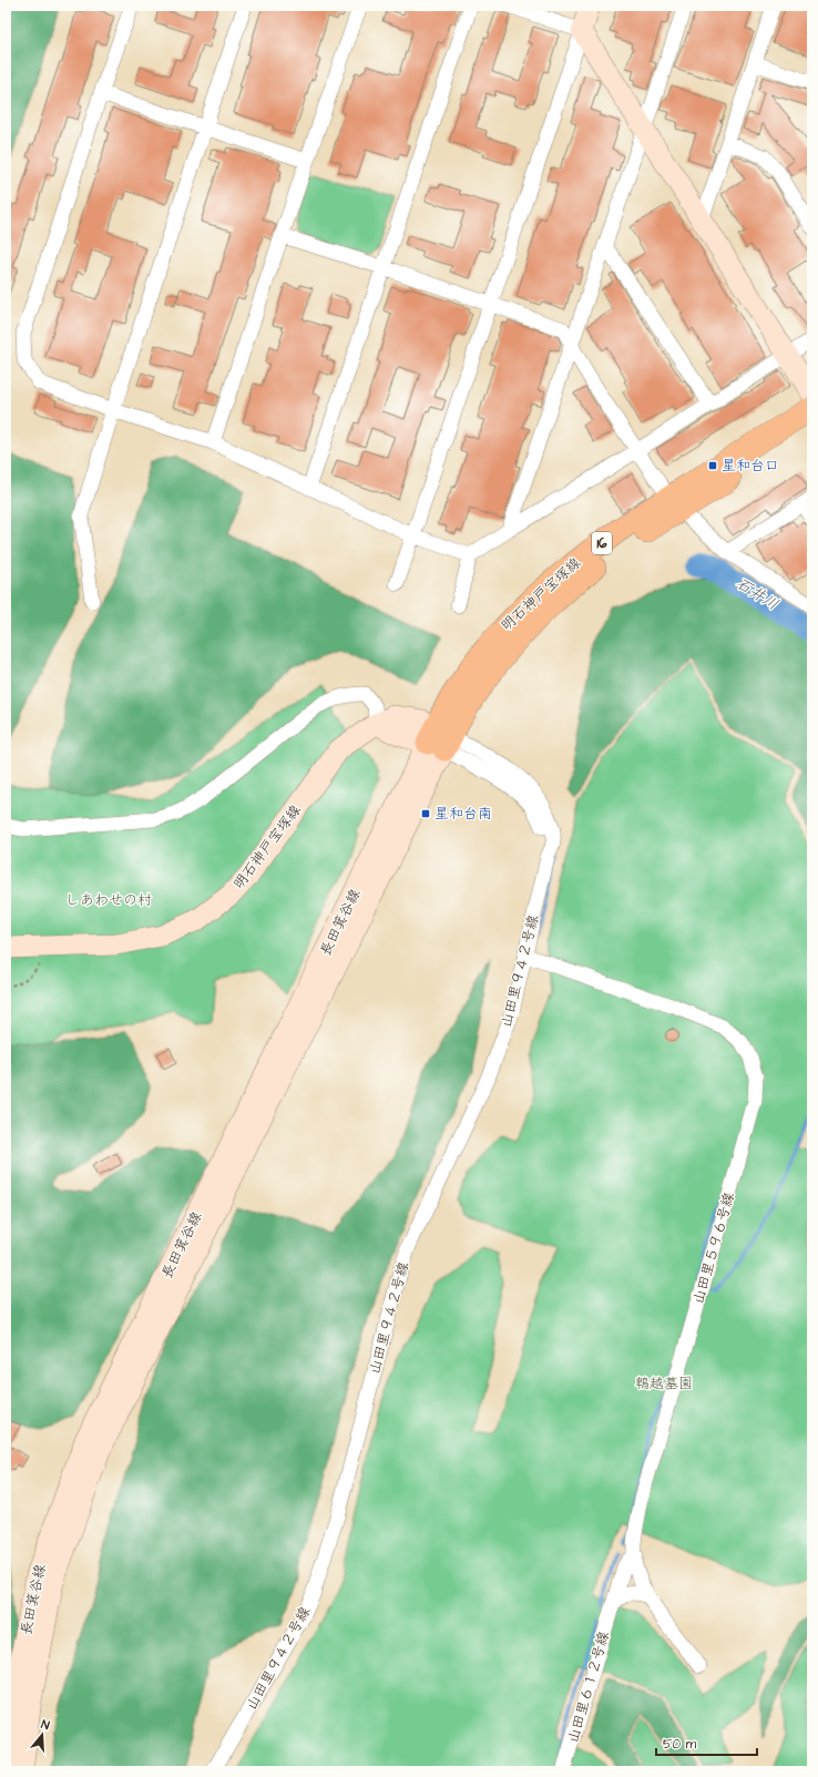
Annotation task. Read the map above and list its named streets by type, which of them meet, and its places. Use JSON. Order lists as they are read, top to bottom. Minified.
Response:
{"streets":{"main road":["16","明石神戸宝塚線"],"street":["長田箕谷線","山田里９４２号線","山田里５９６号線","山田里６１２号線"]},"crossings":[["明石神戸宝塚線","長田箕谷線"],["明石神戸宝塚線","山田里９４２号線"],["長田箕谷線","山田里９４２号線"],["山田里９４２号線","山田里５９６号線"],["山田里５９６号線","山田里６１２号線"]],"water":["石井川"],"parks":["しあわせの村","鵯越墓園"],"places":{"transit":["星和台口","星和台南"]},"scale_bar":"50 m","north":"top"}
